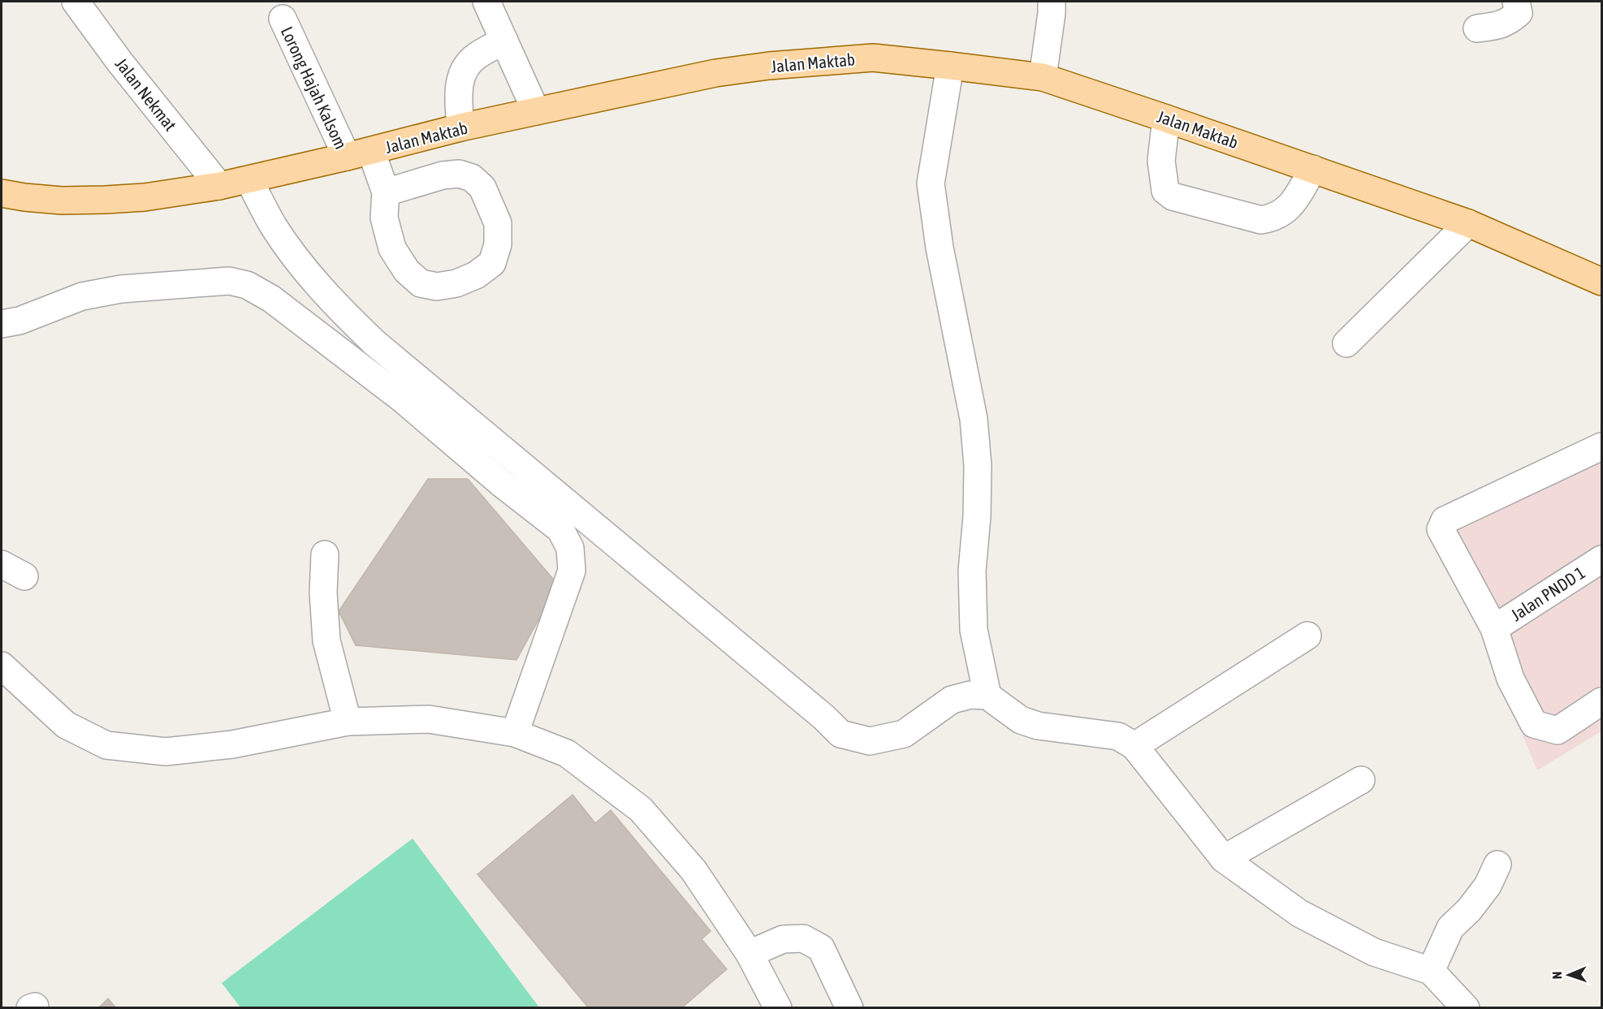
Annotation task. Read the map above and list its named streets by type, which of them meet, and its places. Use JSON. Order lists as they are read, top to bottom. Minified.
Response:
{"streets":{"main road":["Jalan Maktab"],"street":["Lorong Hajah Kalsom","Jalan Nekmat","Jalan PNDD 1"]},"crossings":[["Jalan Maktab","Lorong Hajah Kalsom"],["Jalan Maktab","Jalan Nekmat"]],"north":"left"}
